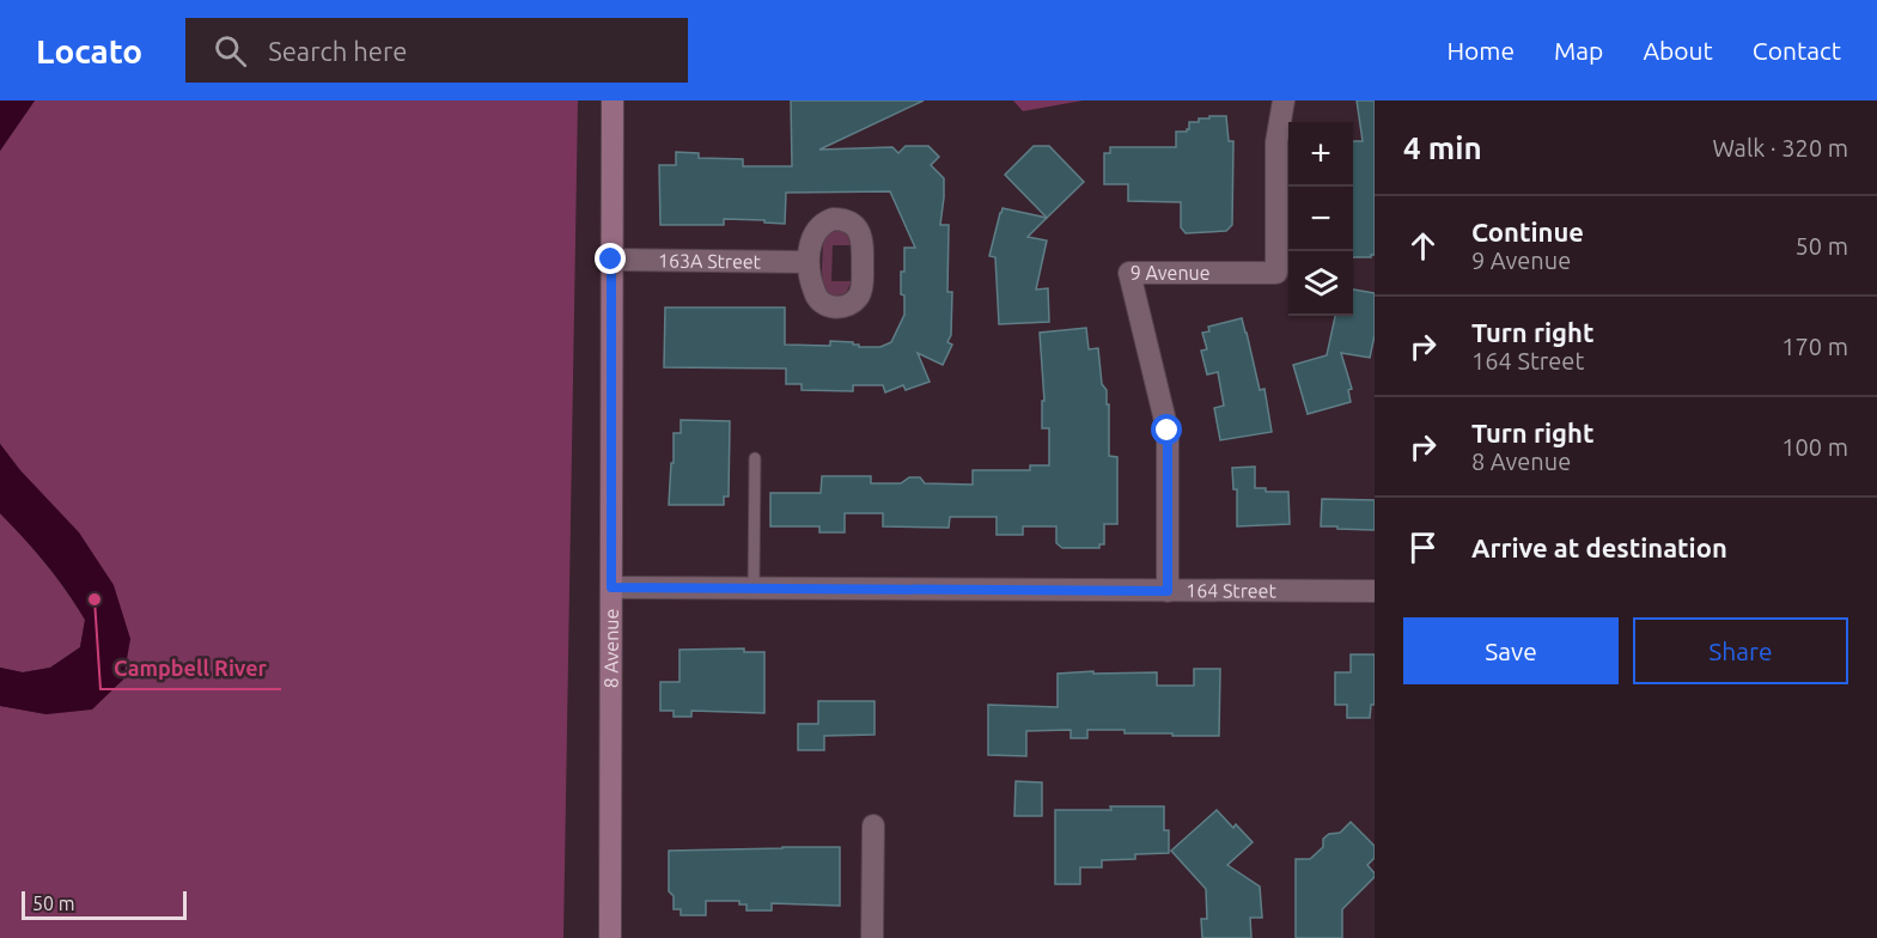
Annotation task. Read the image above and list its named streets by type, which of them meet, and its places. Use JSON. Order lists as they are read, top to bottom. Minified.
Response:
{"streets":{"main road":["8 Avenue"],"street":["163A Street","9 Avenue","164 Street"]},"crossings":[["163A Street","8 Avenue"],["9 Avenue","164 Street"],["164 Street","8 Avenue"]],"places":["Campbell River"],"scale_bar":"50 m","page":{"header":"Locato","search":"Search here","nav":["Home","Map","About","Contact"],"heading":["4 min","Walk · 320 m"],"map_buttons":["+","−"],"list":[["Continue","9 Avenue","50 m"],["Turn right","164 Street","170 m"],["Turn right","8 Avenue","100 m"],"Arrive at destination"],"buttons":["Save","Share"],"scale":"50 m"}}
